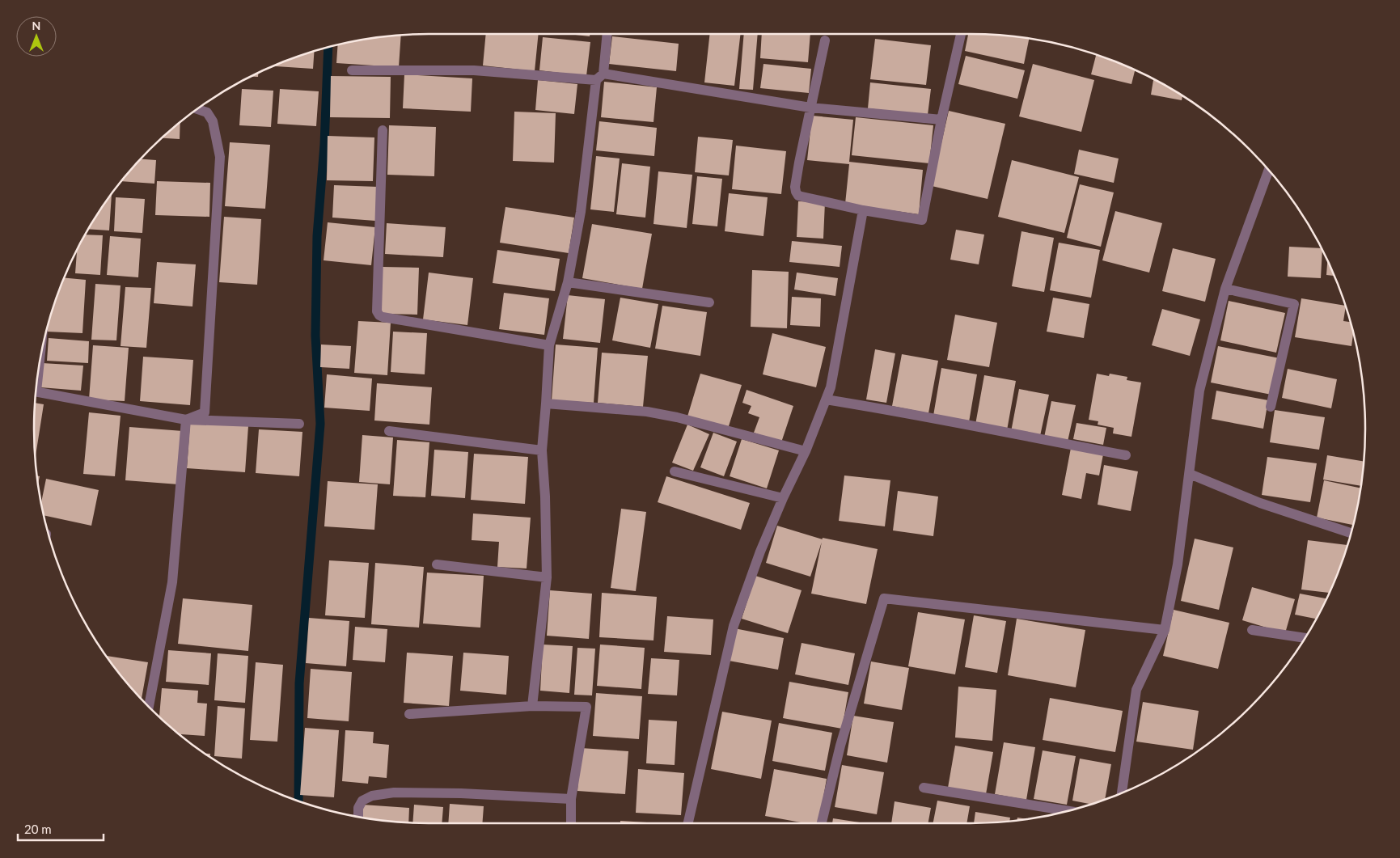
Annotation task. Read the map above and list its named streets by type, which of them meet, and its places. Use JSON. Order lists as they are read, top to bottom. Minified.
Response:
{"scale_bar":"20 m","north":"top"}
